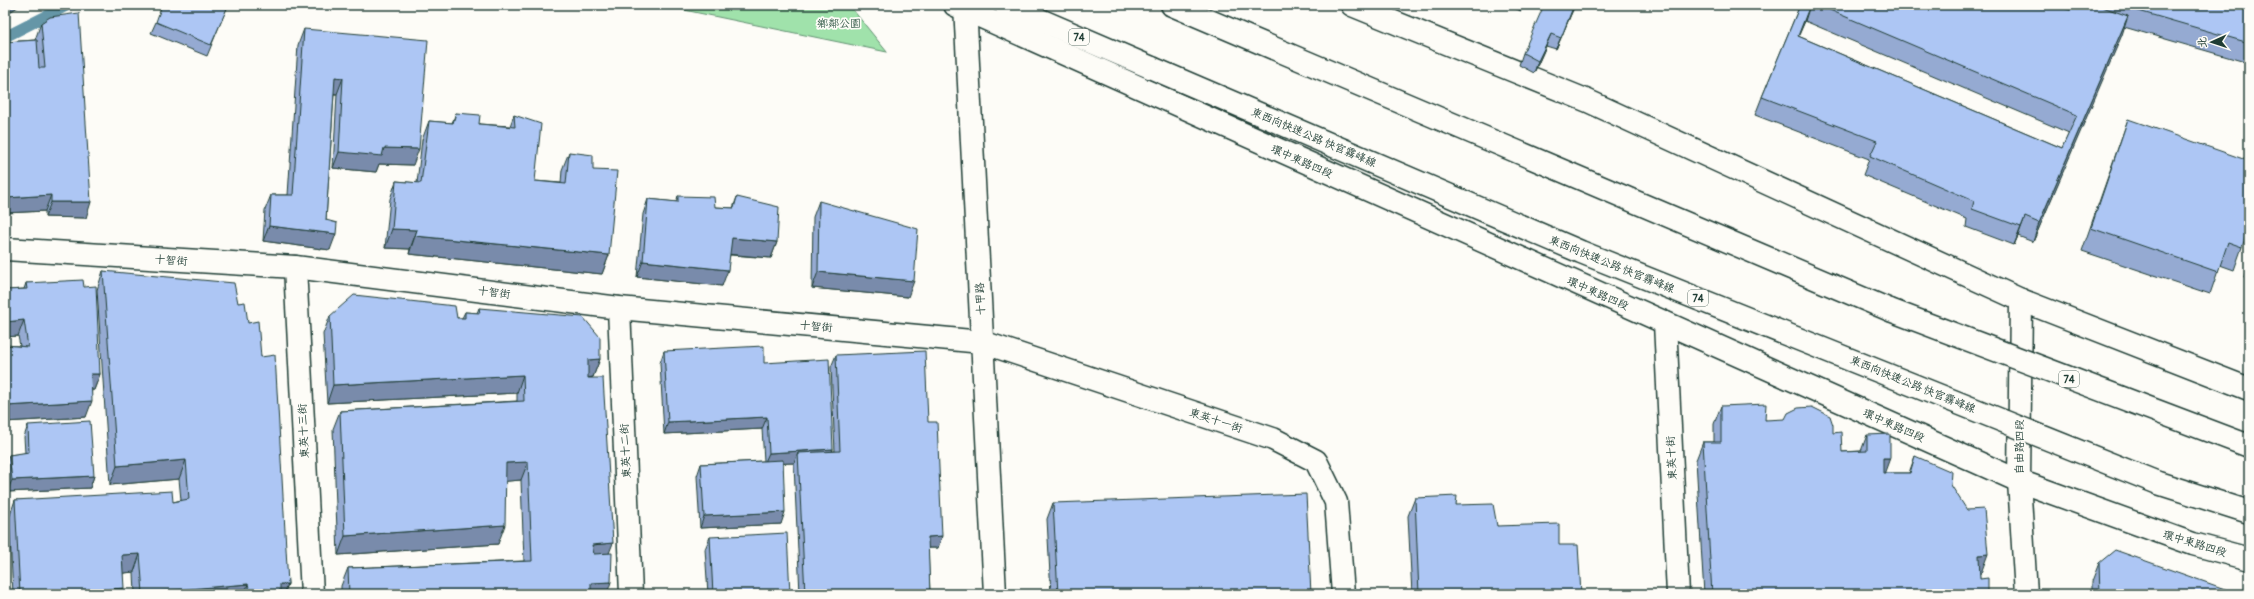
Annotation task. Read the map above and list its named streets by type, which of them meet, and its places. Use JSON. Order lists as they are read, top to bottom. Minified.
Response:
{"streets":{"main road":["74","東西向快速公路 快官霧峰線","環中東路四段","十智街","十甲路","東英十一街","東英十三街","自由路四段","東英十二街","東英十街"]},"crossings":[["環中東路四段","十甲路"],["環中東路四段","自由路四段"],["環中東路四段","東英十街"],["十智街","十甲路"],["十智街","東英十一街"],["十智街","東英十三街"],["十智街","東英十二街"],["十甲路","東英十一街"]],"parks":["鄉鄰公園"],"north":"left"}
